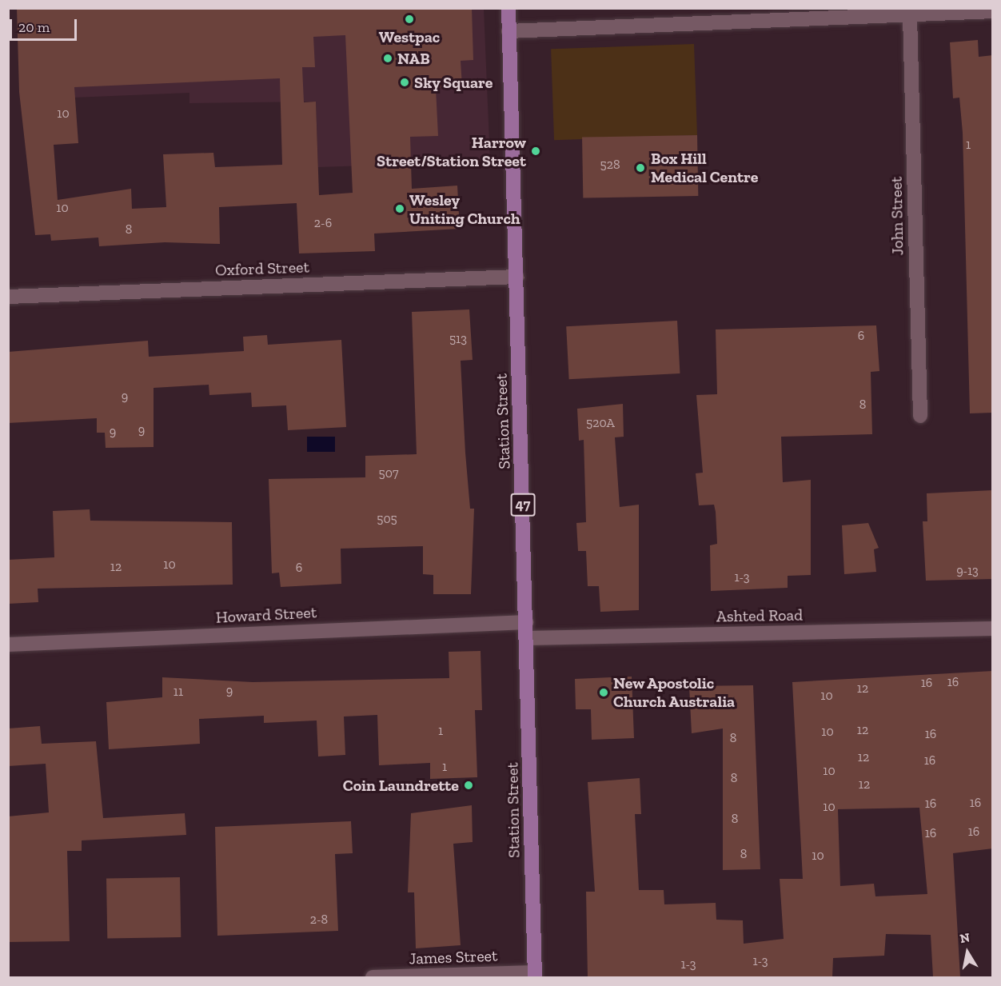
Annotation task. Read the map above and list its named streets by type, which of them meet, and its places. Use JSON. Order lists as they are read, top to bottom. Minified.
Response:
{"streets":{"main road":["Station Street","47"],"street":["John Street","Oxford Street","Howard Street","Ashted Road","James Street"]},"crossings":[["Oxford Street","Station Street"],["Station Street","Howard Street"],["Station Street","Ashted Road"],["Station Street","James Street"]],"places":["Westpac","NAB","Sky Square","Harrow Street/Station Street","Box Hill Medical Centre","Wesley Uniting Church","New Apostolic Church Australia","Coin Laundrette"],"house_numbers":["10","1","528","10","2-6","8","6","513","9","8","520A","9","9","507","505","10","12","6","9-13","1-3","16","16","12","9","11","10","12","1","10","16","8","12","16","1","10","8","12","16","16","10","8","16","16","8","10","2-8","1-3","1-3"],"scale_bar":"20 m","north":"top"}
